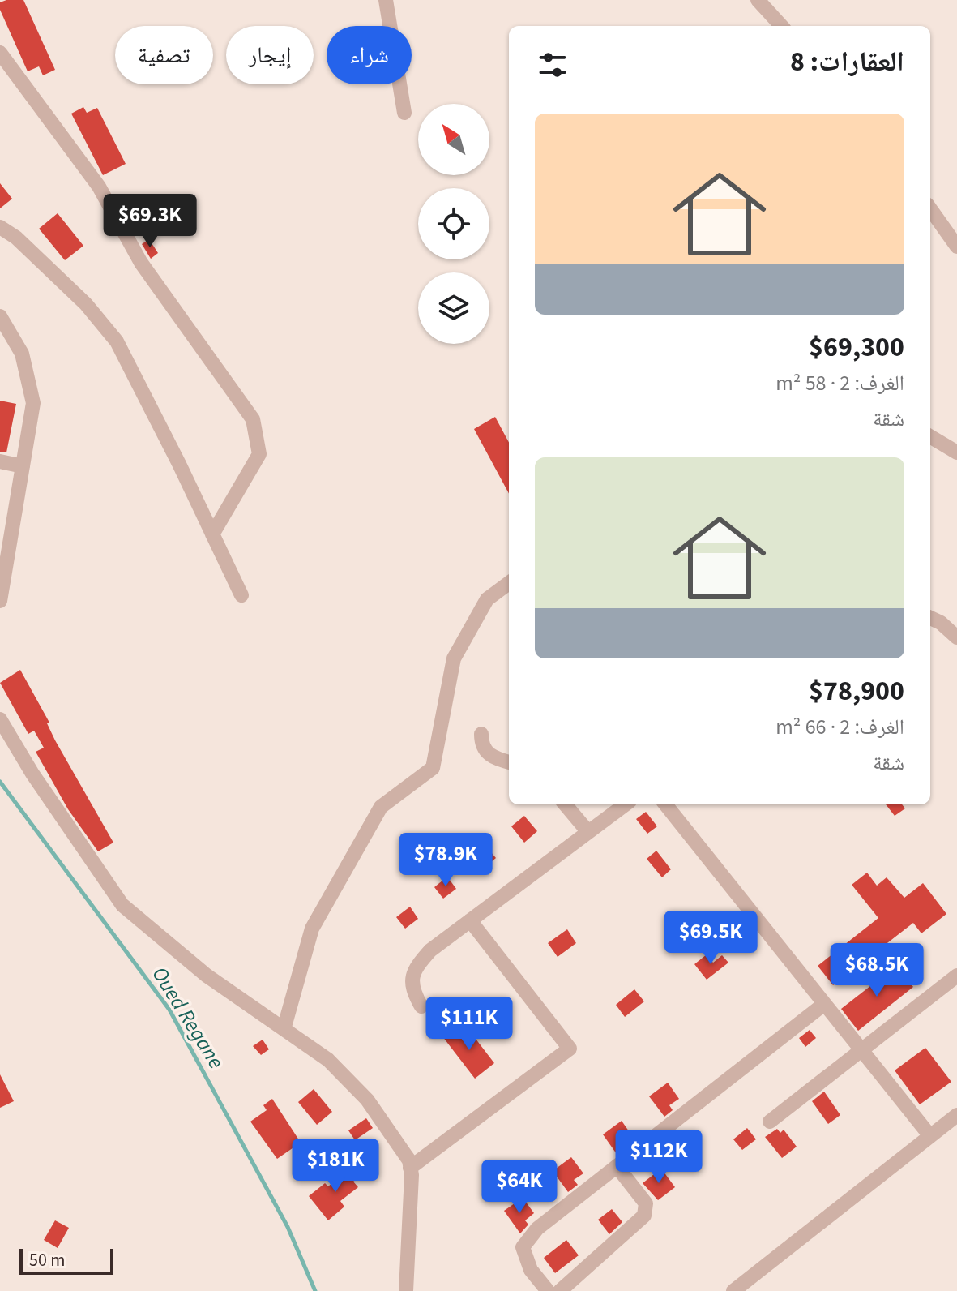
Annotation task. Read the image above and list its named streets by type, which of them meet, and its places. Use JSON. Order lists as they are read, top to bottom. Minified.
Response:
{"water":["Oued Regane"],"scale_bar":"50 m","north":"top left","page":{"chip":["شراء","إيجار","تصفية"],"heading":"العقارات: 8","list":[{"name":"$69,300","note":"الغرف: 2 · 58 m² · شقة"},{"name":"$78,900","note":"الغرف: 2 · 66 m² · شقة"}],"price":["$69.3K","$78.9K","$69.5K","$68.5K","$111K","$112K","$181K","$64K"],"scale":"50 m"}}
